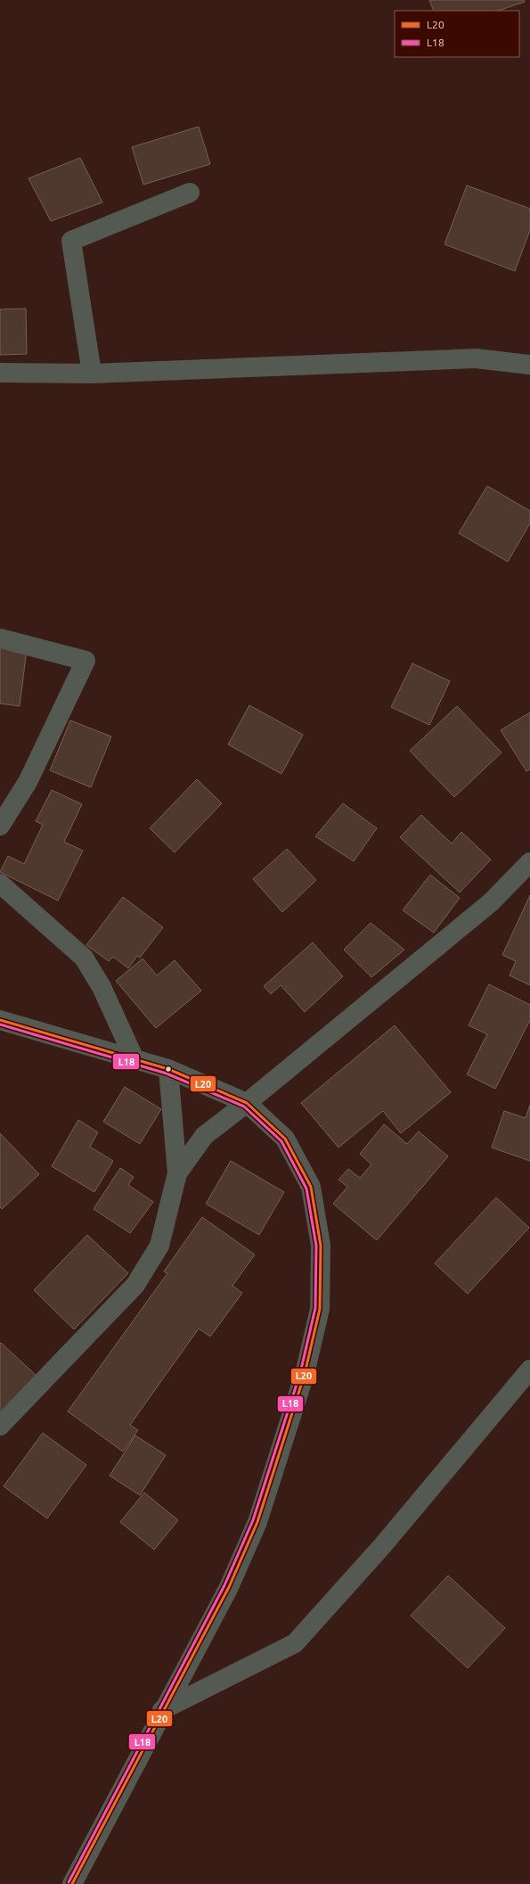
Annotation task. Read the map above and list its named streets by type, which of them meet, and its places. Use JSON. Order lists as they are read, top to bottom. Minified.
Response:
{"lines":["transit line L20","transit line L18"],"legend":["L20","L18"]}
